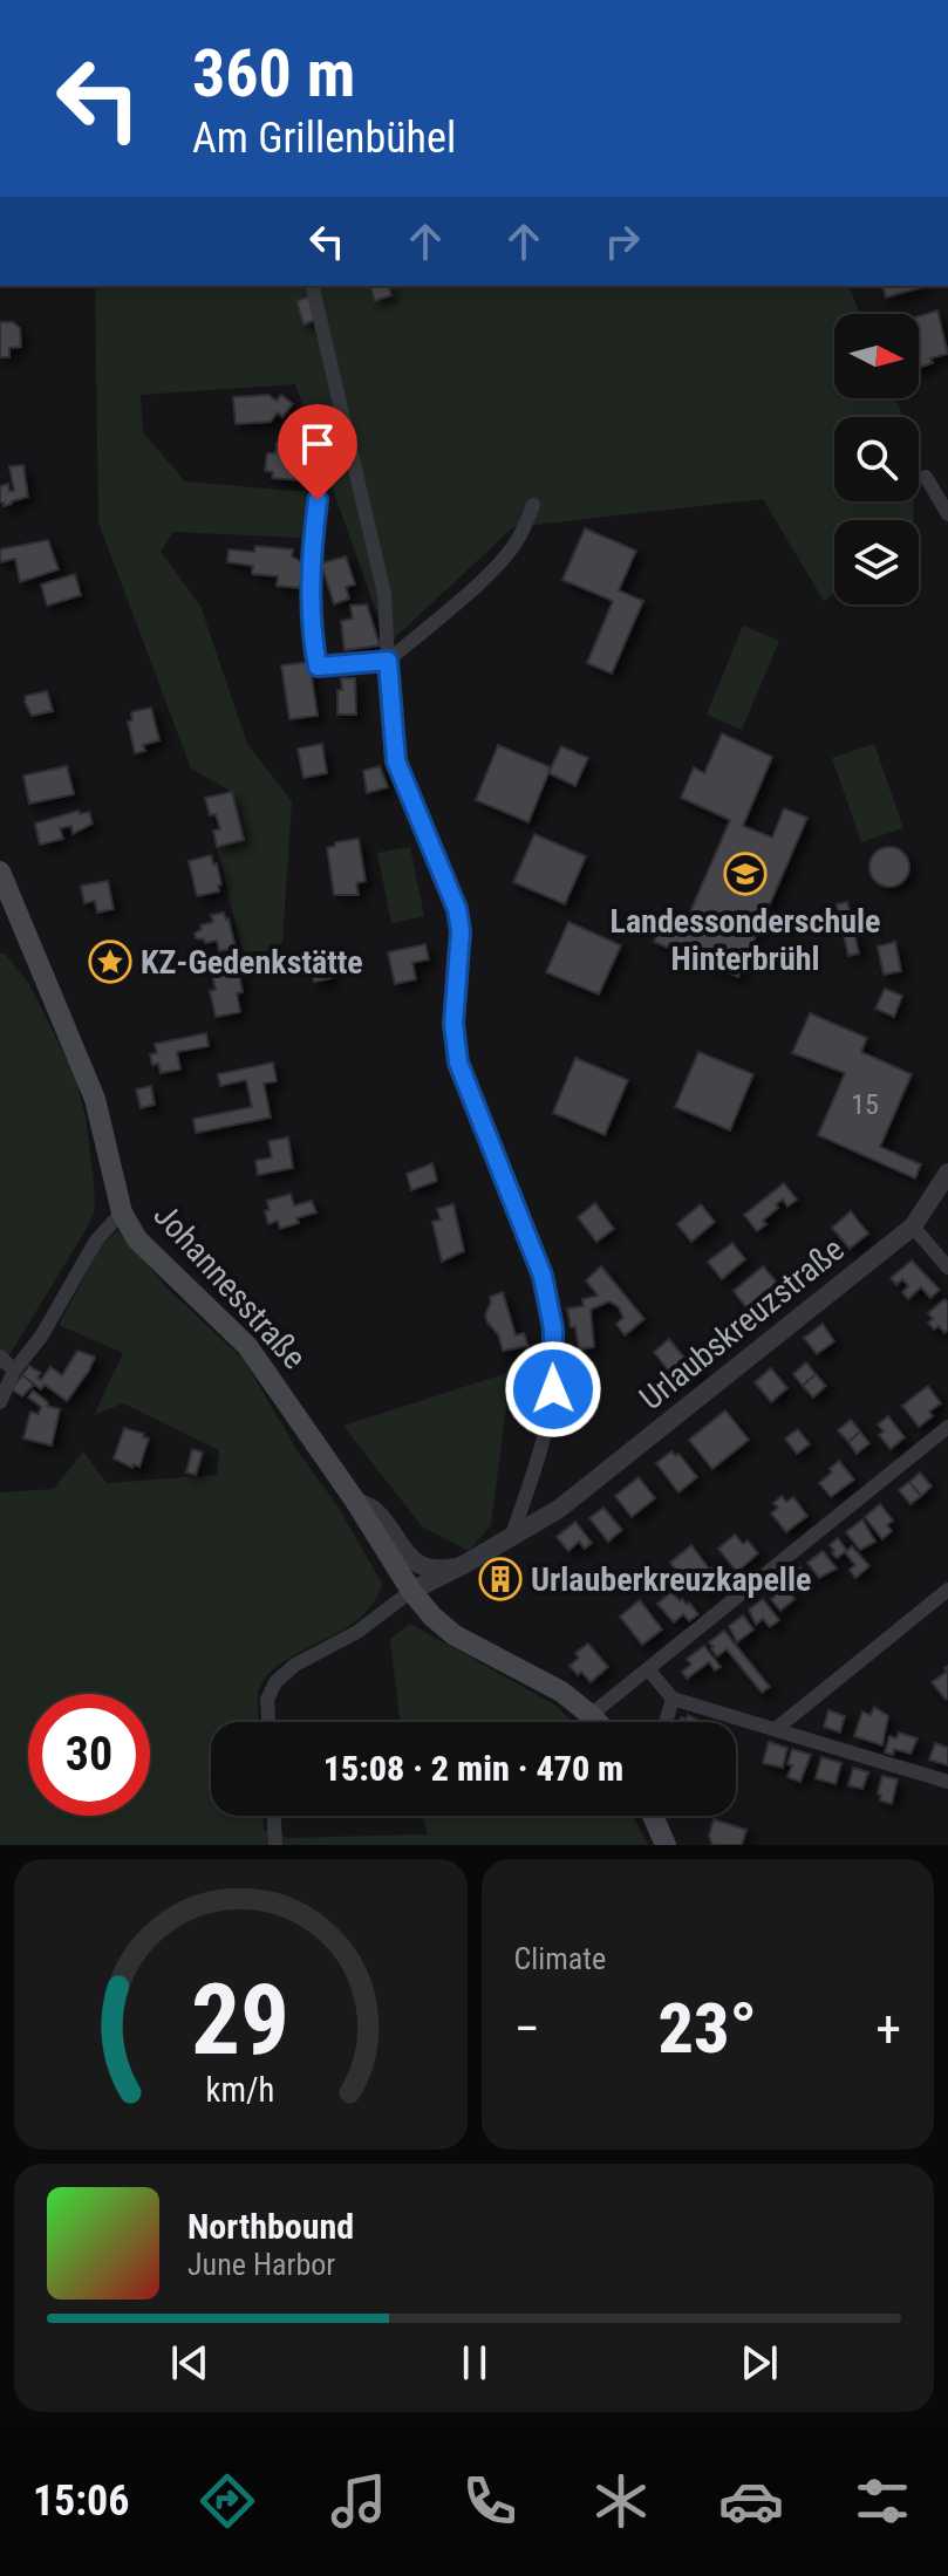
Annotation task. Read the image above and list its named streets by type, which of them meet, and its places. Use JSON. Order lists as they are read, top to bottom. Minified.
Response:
{"streets":{"main road":["Johannesstraße"],"street":["Urlaubskreuzstraße"]},"crossings":[["Johannesstraße","Urlaubskreuzstraße"]],"places":{"school or university":["Landessonderschule Hinterbrühl"],"place":["KZ-Gedenkstätte"],"building":["Urlauberkreuzkapelle"]},"house_numbers":["15"],"north":"right","page":{"turn":["360 m","Am Grillenbühel"],"limit":"30","trip":"15:08 · 2 min · 470 m","tile":"Climate","heat":["−","23°","+"],"song":["Northbound","June Harbor"],"tabs":"15:06","gauge":["29","km/h"]}}
